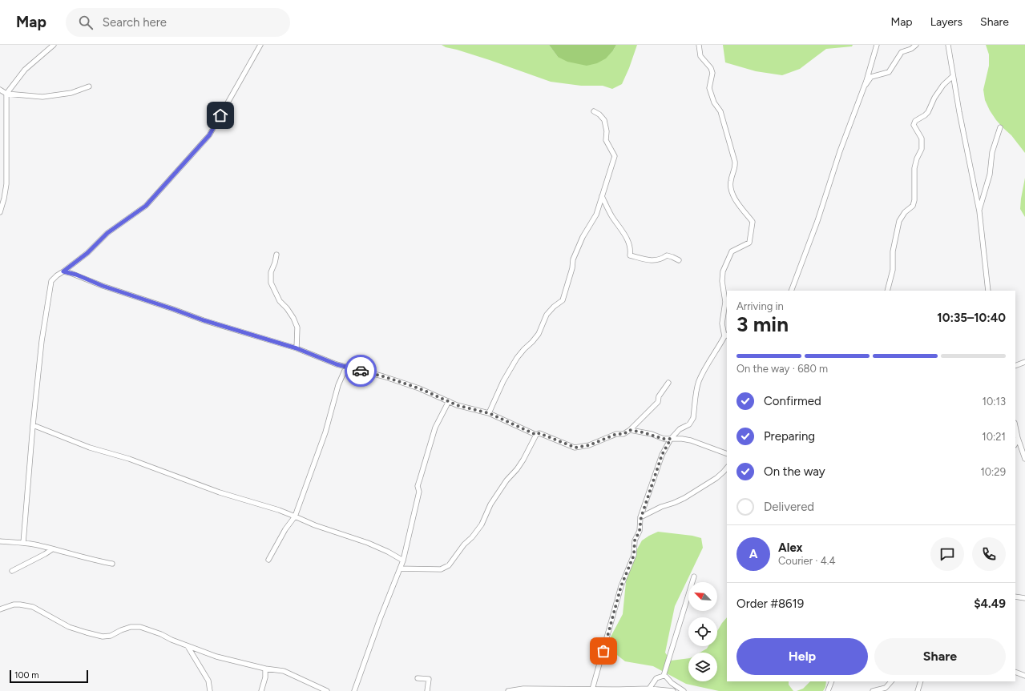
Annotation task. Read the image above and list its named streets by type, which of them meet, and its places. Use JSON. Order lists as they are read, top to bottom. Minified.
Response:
{"scale_bar":"100 m","north":"top left","page":{"header":"Map","search":"Search here","nav":["Map","Layers","Share"],"heading":["3 min","Arriving in","10:35–10:40"],"panel":["Alex","Courier · 4.4","Order #8619","$4.49"],"bar":"On the way · 680 m","list":[["Confirmed","10:13"],["Preparing","10:21"],["On the way","10:29"],"Delivered"],"round":"A","buttons":["Help","Share"],"scale":"100 m"}}
